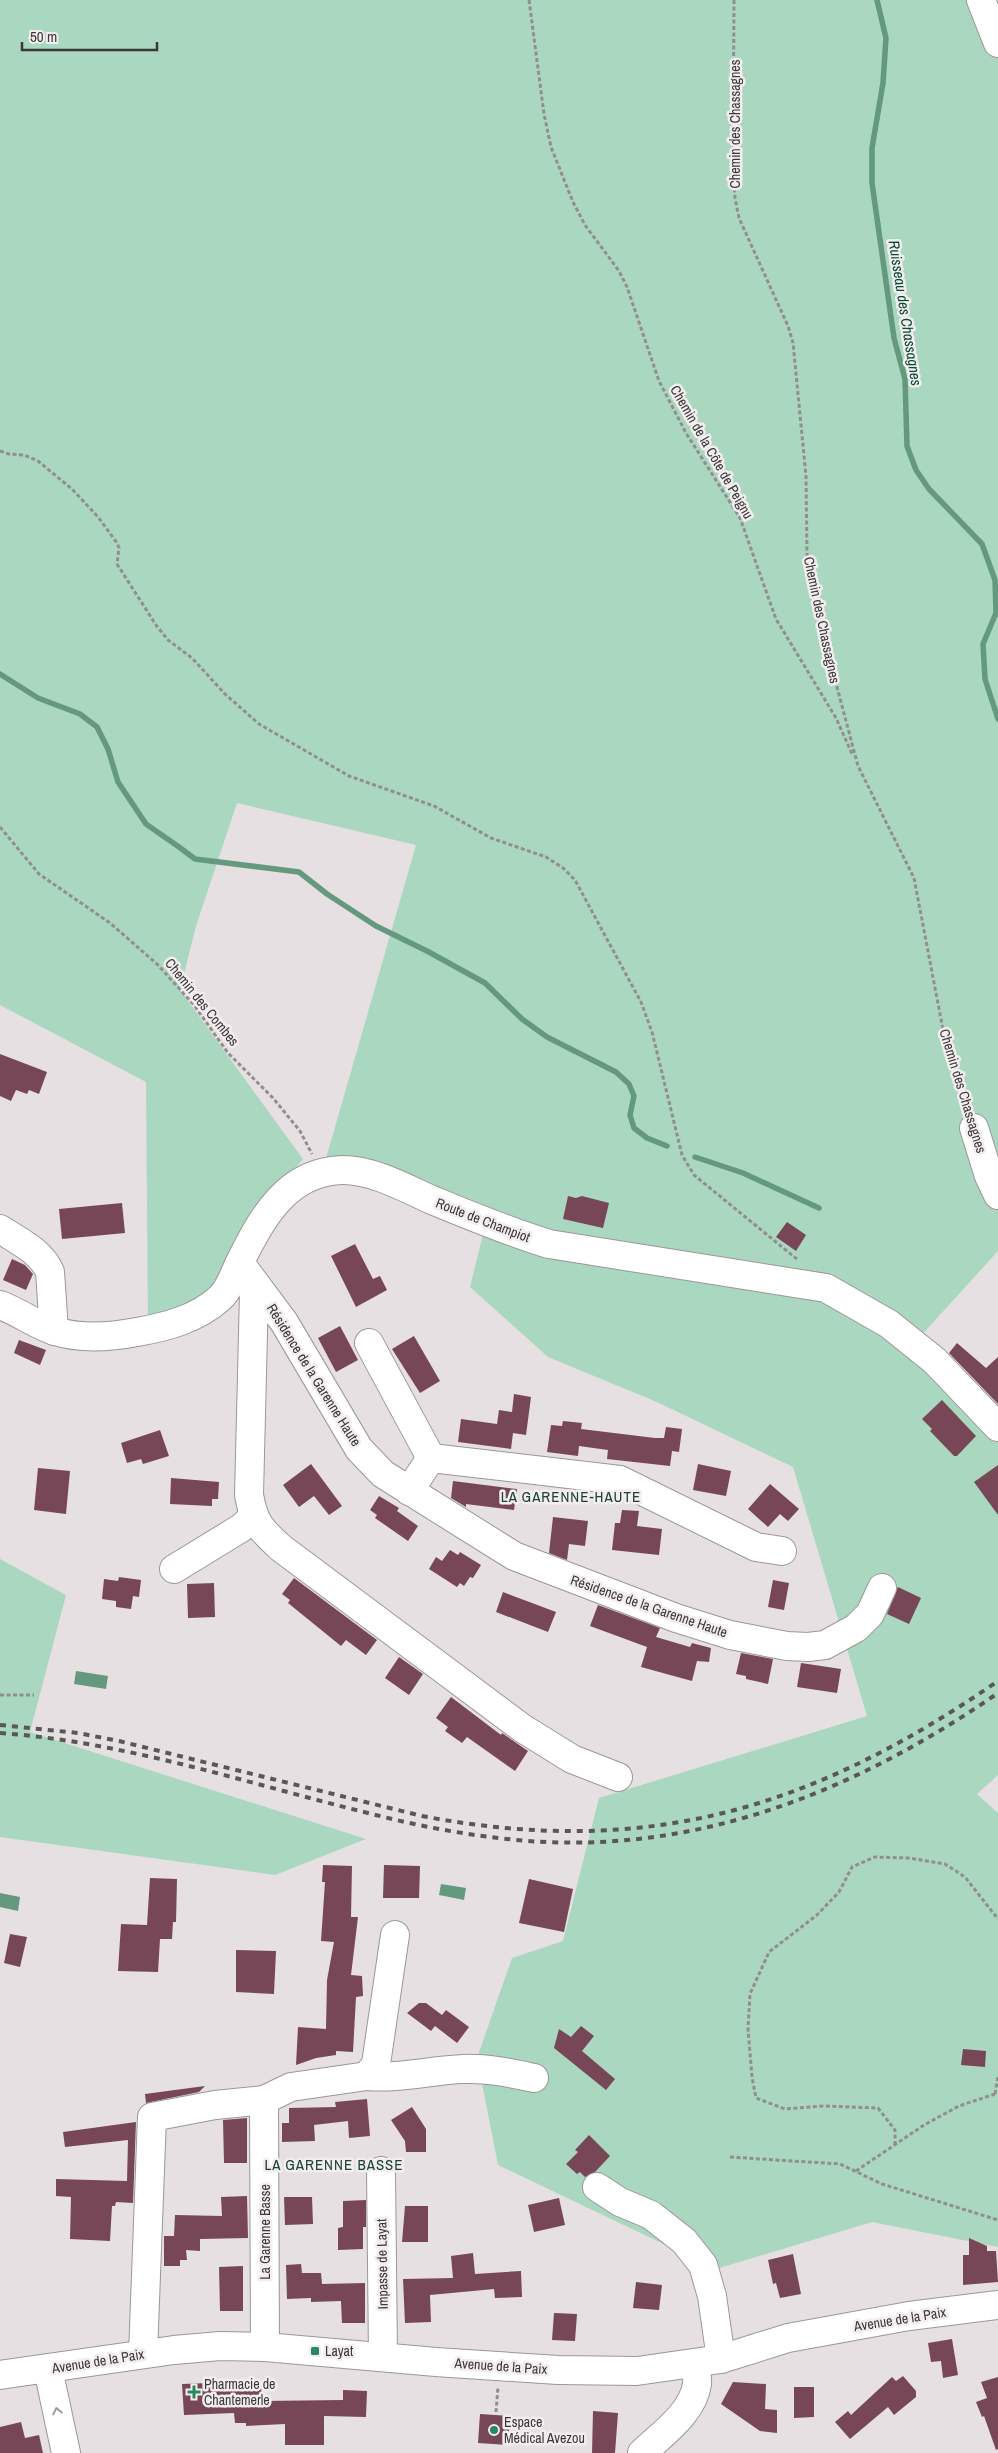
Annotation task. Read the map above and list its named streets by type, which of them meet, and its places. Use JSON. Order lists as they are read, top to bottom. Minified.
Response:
{"streets":{"street":["Chemin des Chassagnes","Route de Champiot","Résidence de la Garenne Haute","La Garenne Basse","Impasse de Layat","Avenue de la Paix"],"path":["Chemin de la Côte de Peignu","Chemin des Combes"]},"crossings":[["Chemin des Chassagnes","Chemin de la Côte de Peignu"],["Chemin des Combes","Route de Champiot"],["Route de Champiot","Résidence de la Garenne Haute"],["La Garenne Basse","Avenue de la Paix"],["Impasse de Layat","Avenue de la Paix"]],"districts":["LA GARENNE-HAUTE","LA GARENNE BASSE"],"water":["Ruisseau des Chassagnes"],"places":{"transit":["Layat"],"health":["Pharmacie de Chantemerle"],"other":["Espace Médical Avezou"]},"scale_bar":"50 m"}
